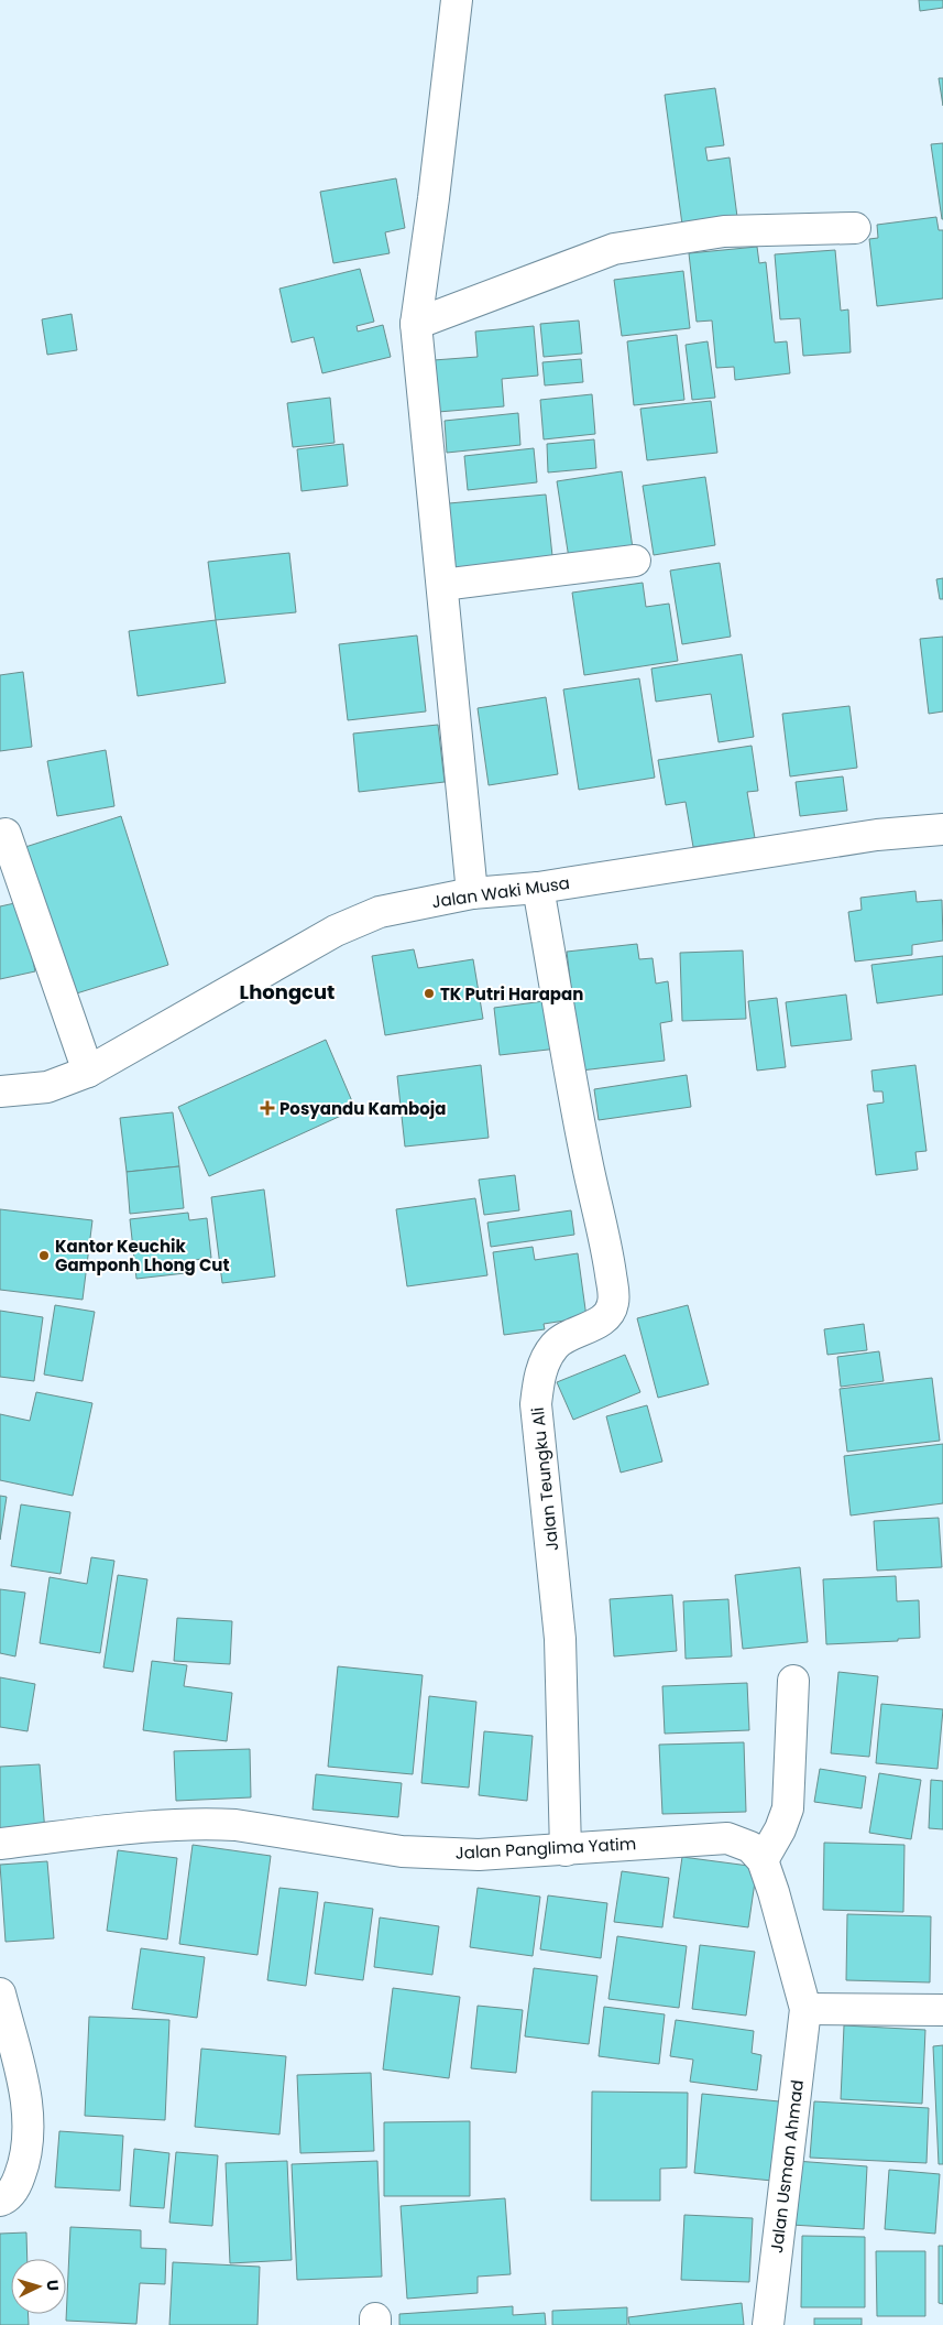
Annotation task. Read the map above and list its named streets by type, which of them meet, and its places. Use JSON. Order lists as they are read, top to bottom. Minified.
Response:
{"streets":{"street":["Jalan Waki Musa","Jalan Teungku Ali","Jalan Panglima Yatim","Jalan Usman Ahmad"]},"crossings":[["Jalan Waki Musa","Jalan Teungku Ali"],["Jalan Teungku Ali","Jalan Panglima Yatim"]],"districts":["Lhongcut"],"places":{"other":["TK Putri Harapan","Kantor Keuchik Gamponh Lhong Cut"],"health":["Posyandu Kamboja"]},"north":"right"}
